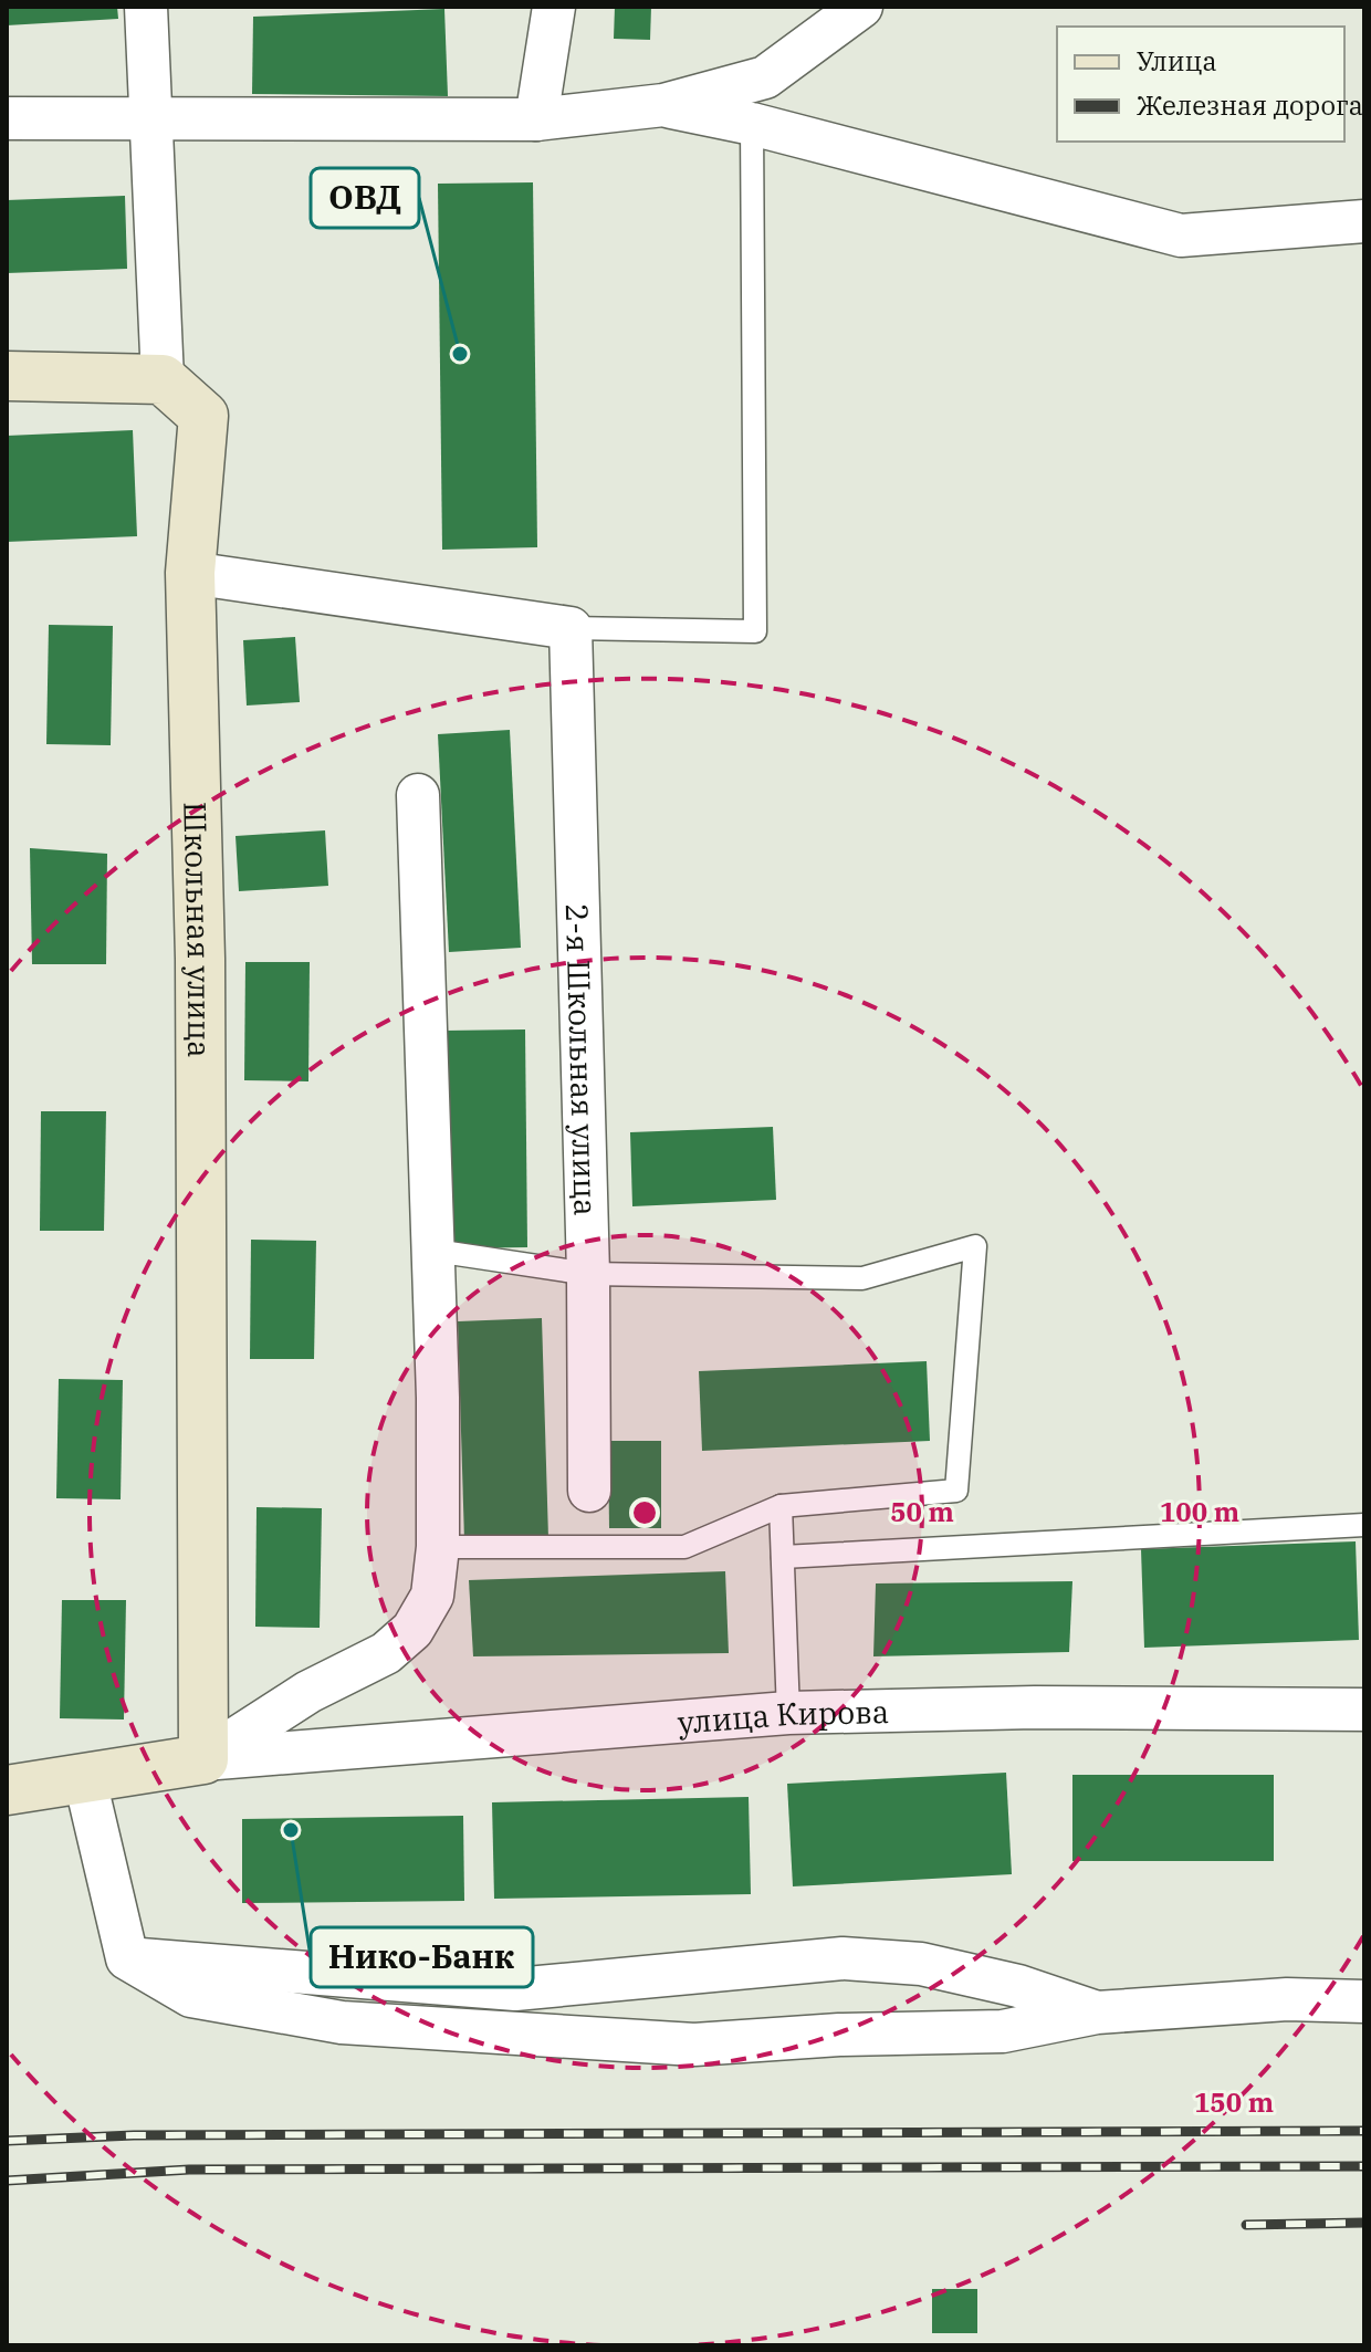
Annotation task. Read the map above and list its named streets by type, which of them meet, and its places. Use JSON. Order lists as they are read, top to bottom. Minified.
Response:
{"streets":{"street":["Школьная улица","2-я Школьная улица","улица Кирова"]},"crossings":[["Школьная улица","улица Кирова"]],"places":["ОВД","Нико-Банк"],"legend":["Улица","Железная дорога"],"rings":["50 m","100 m","150 m"]}
